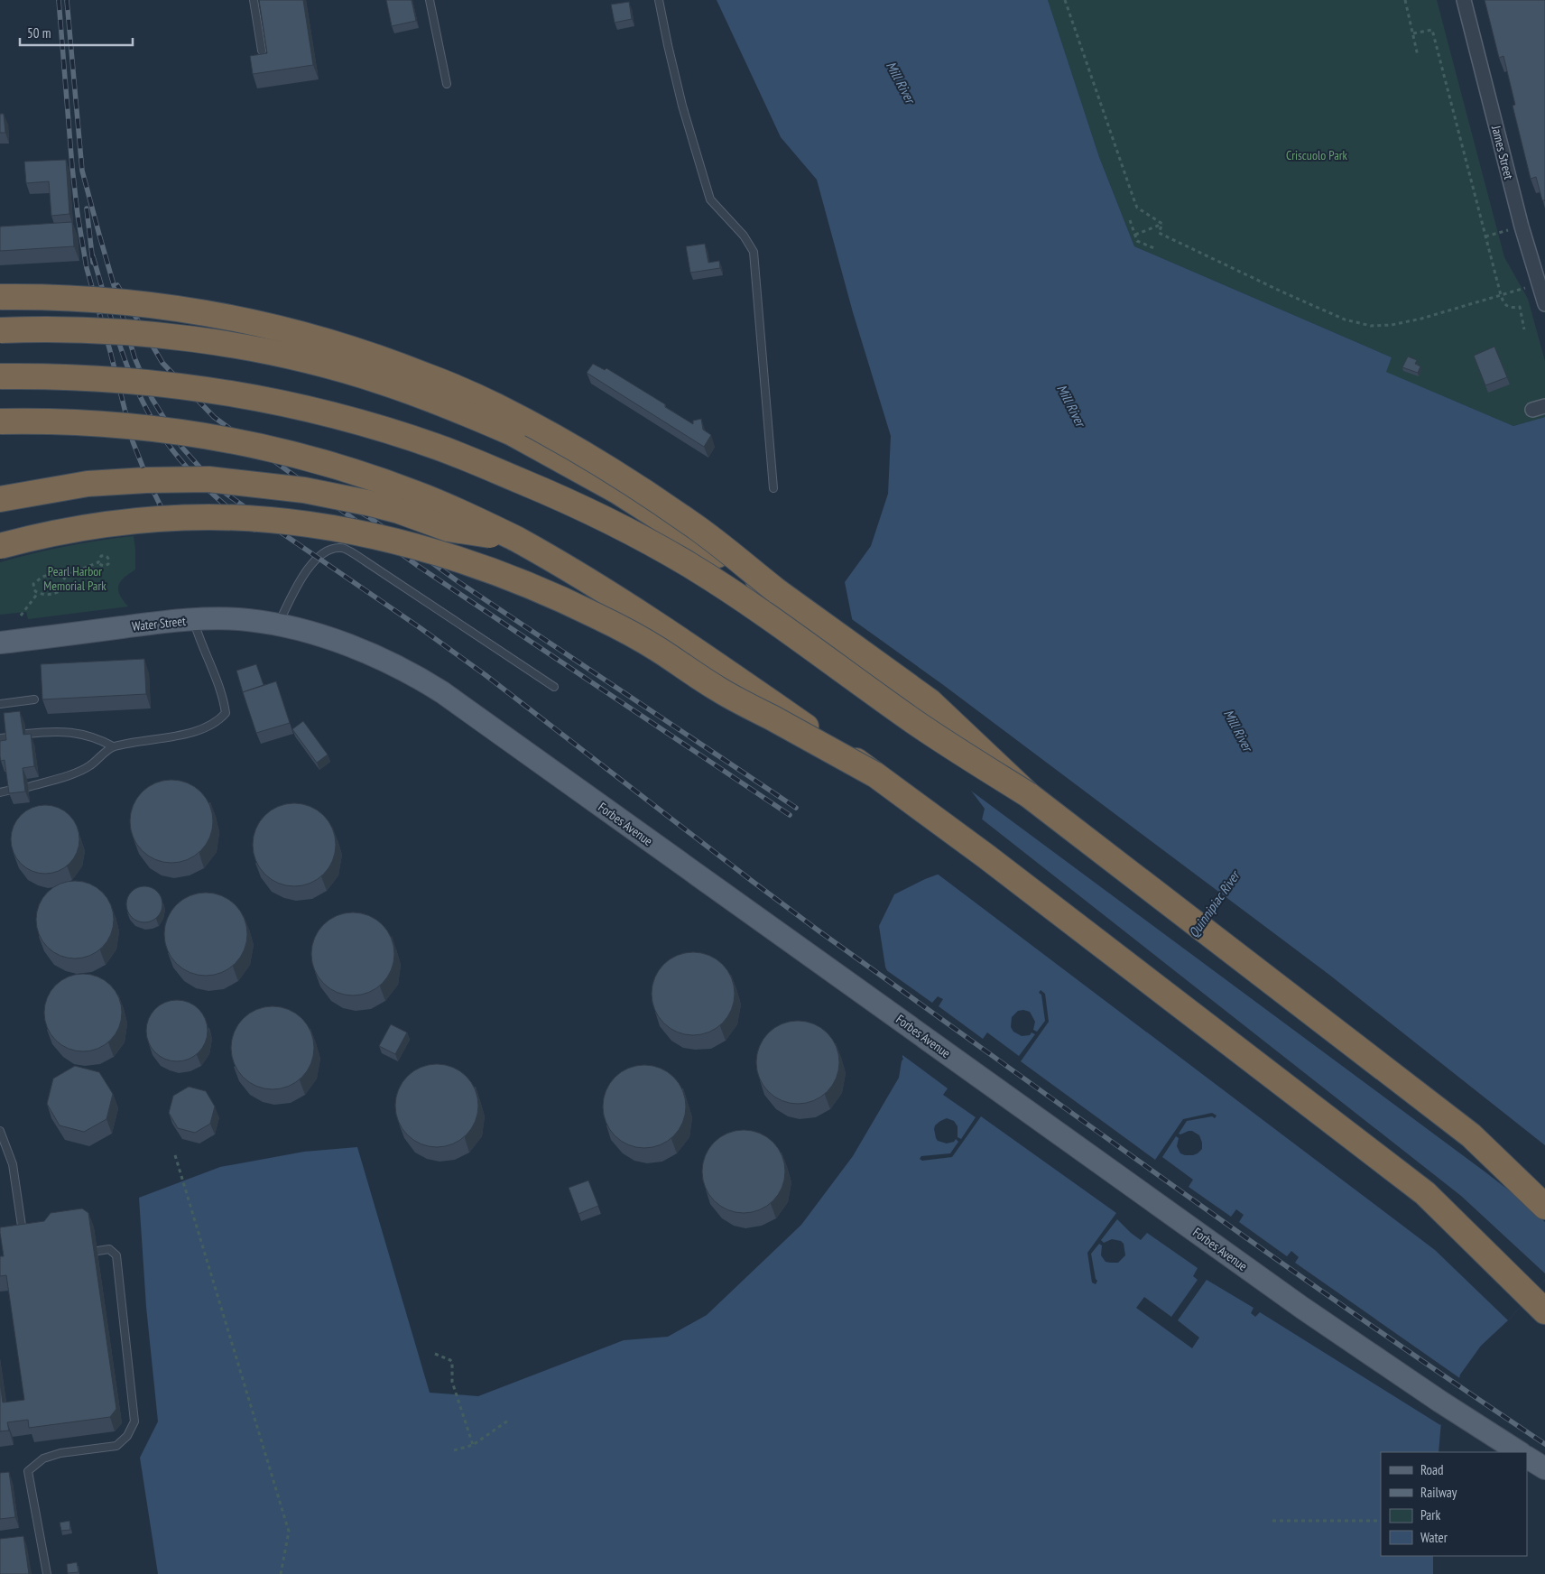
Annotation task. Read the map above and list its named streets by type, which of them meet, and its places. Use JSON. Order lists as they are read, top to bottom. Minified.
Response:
{"streets":{"main road":["Water Street","Forbes Avenue"],"street":["James Street"]},"crossings":[["Water Street","Forbes Avenue"]],"water":["Mill River","Quinnipiac River"],"parks":["Criscuolo Park","Pearl Harbor Memorial Park"],"legend":["Road","Railway","Park","Water"],"scale_bar":"50 m"}
